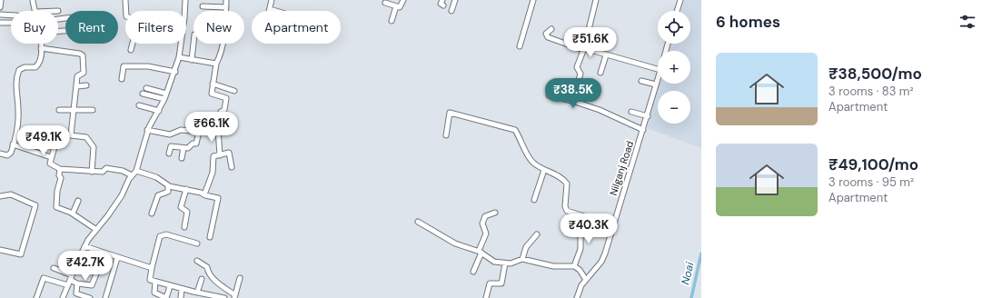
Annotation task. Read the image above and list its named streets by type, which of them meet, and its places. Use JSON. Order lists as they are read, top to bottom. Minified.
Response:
{"streets":{"street":["Nilganj Road"]},"water":["Noai"],"page":{"heading":"6 homes","map_buttons":["+","−"],"chip":["Buy","Rent","Filters","New","Apartment"],"price":["₹51.6K","₹38.5K","₹66.1K","₹49.1K","₹40.3K","₹42.7K"],"list":[{"name":"₹38,500/mo","note":"3 rooms · 83 m² · Apartment"},{"name":"₹49,100/mo","note":"3 rooms · 95 m² · Apartment"}]}}
